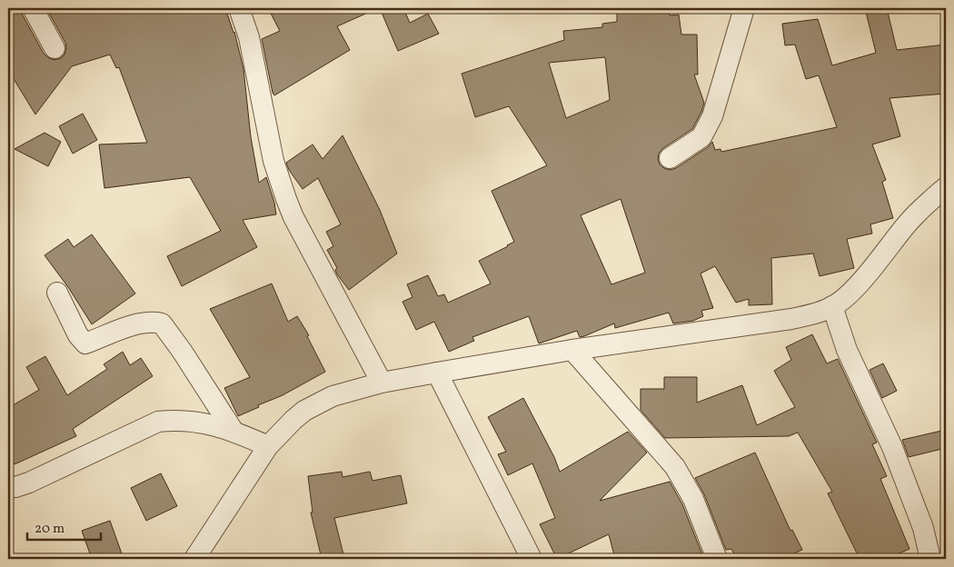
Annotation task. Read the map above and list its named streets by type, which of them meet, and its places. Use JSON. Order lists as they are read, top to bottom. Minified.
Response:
{"scale_bar":"20 m"}
